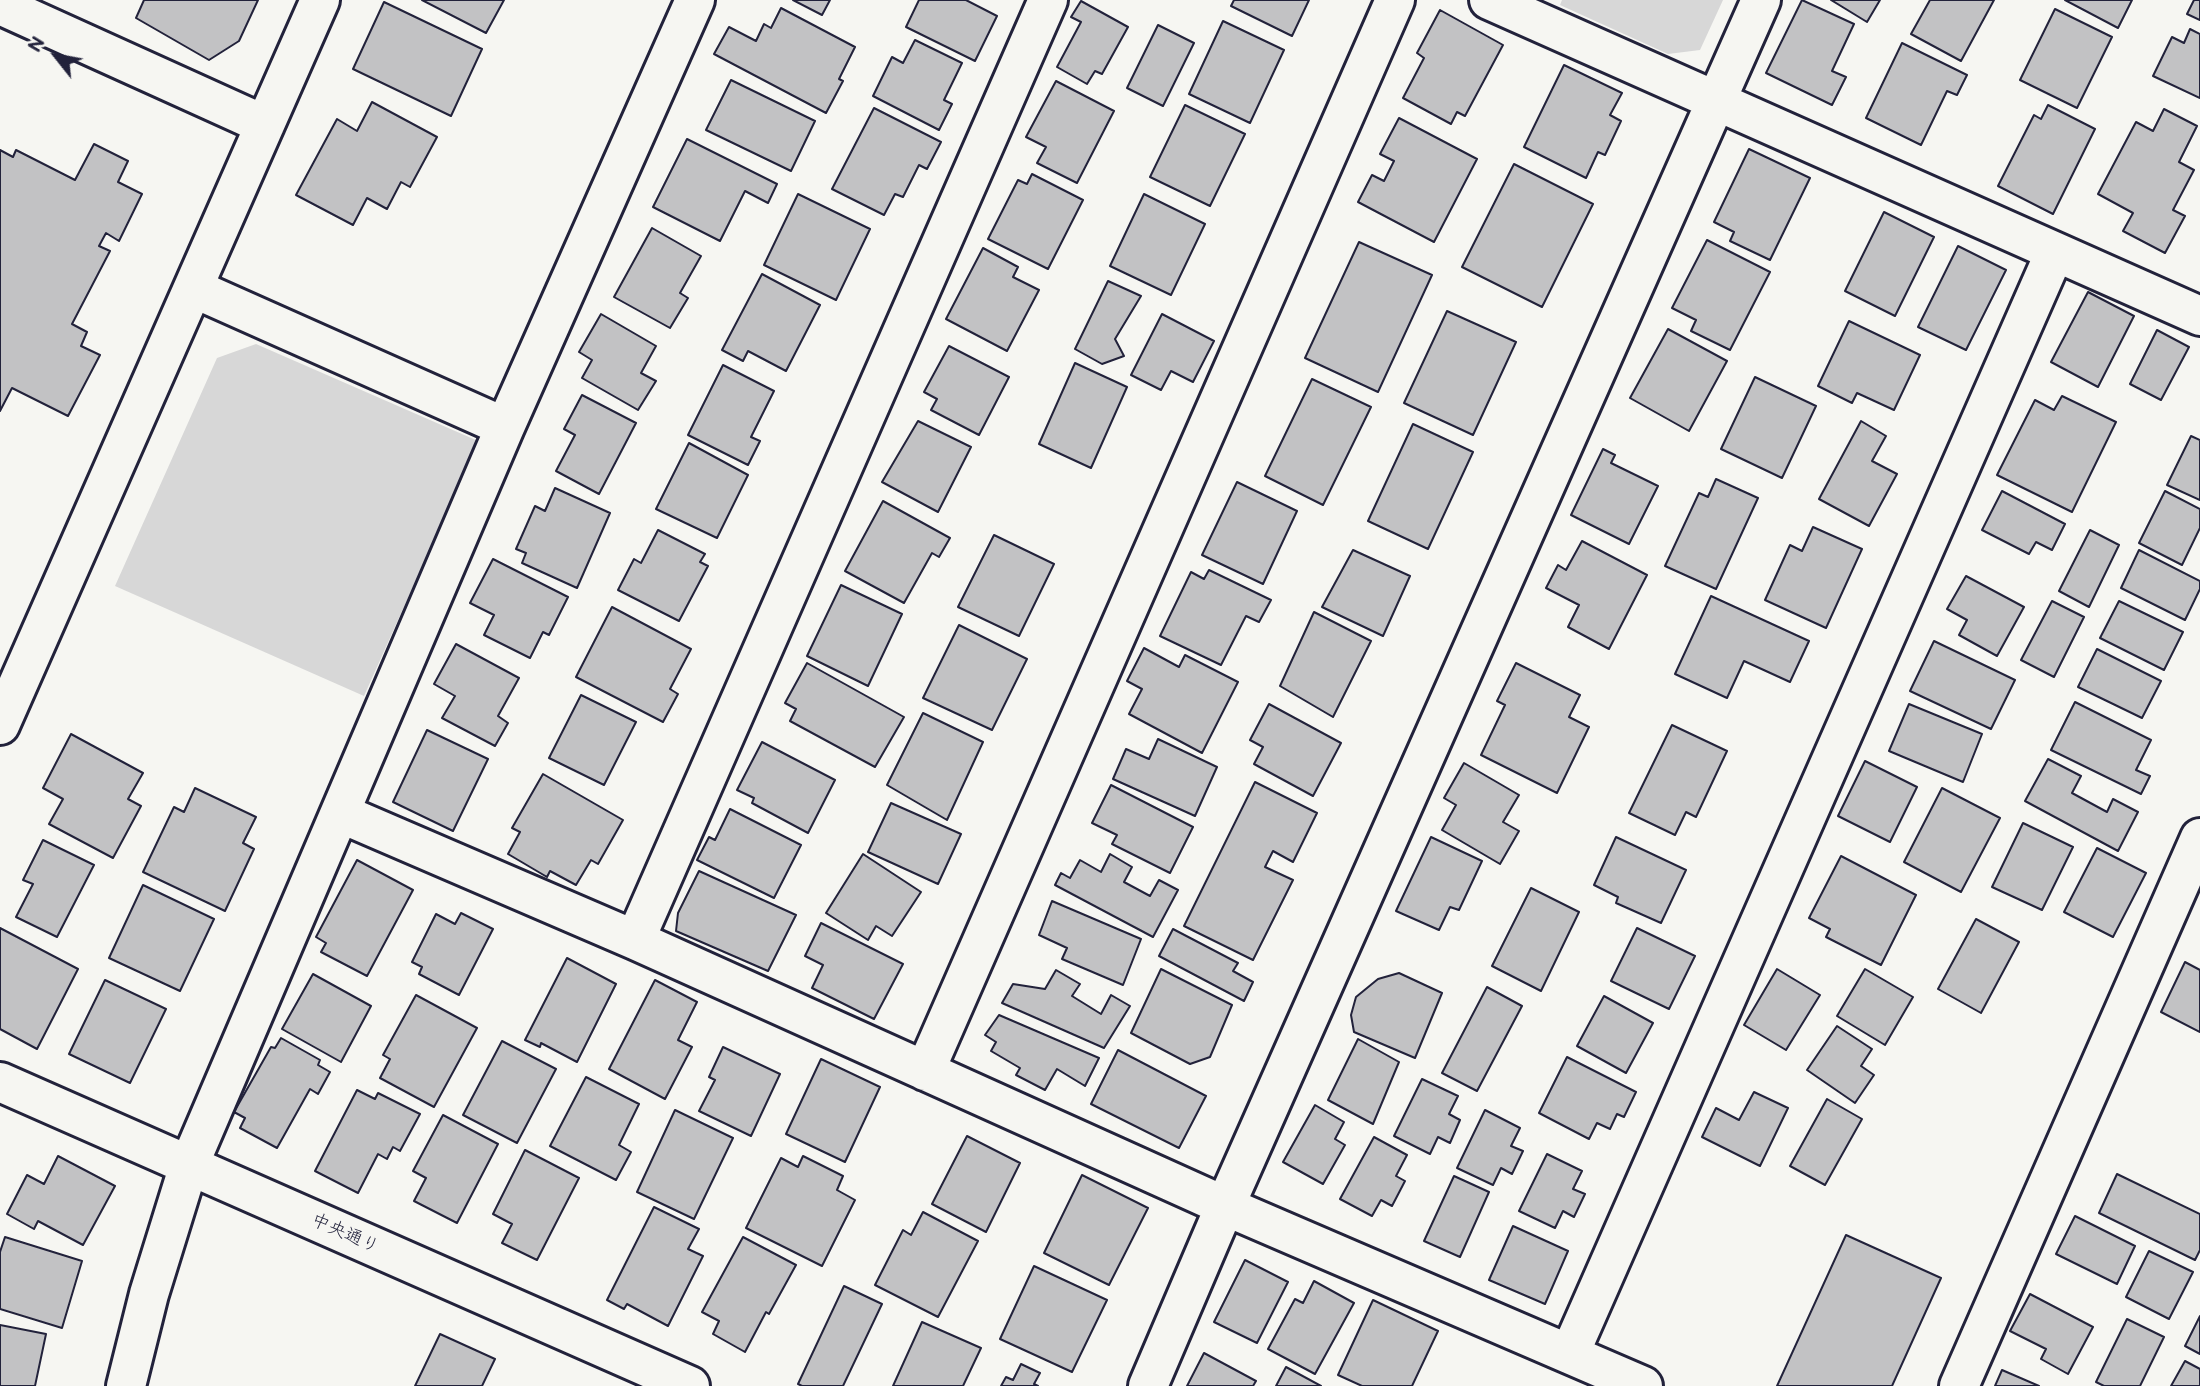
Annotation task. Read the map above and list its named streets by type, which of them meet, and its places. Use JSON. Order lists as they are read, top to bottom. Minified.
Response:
{"streets":{"street":["中央通り"]},"north":"top left"}
